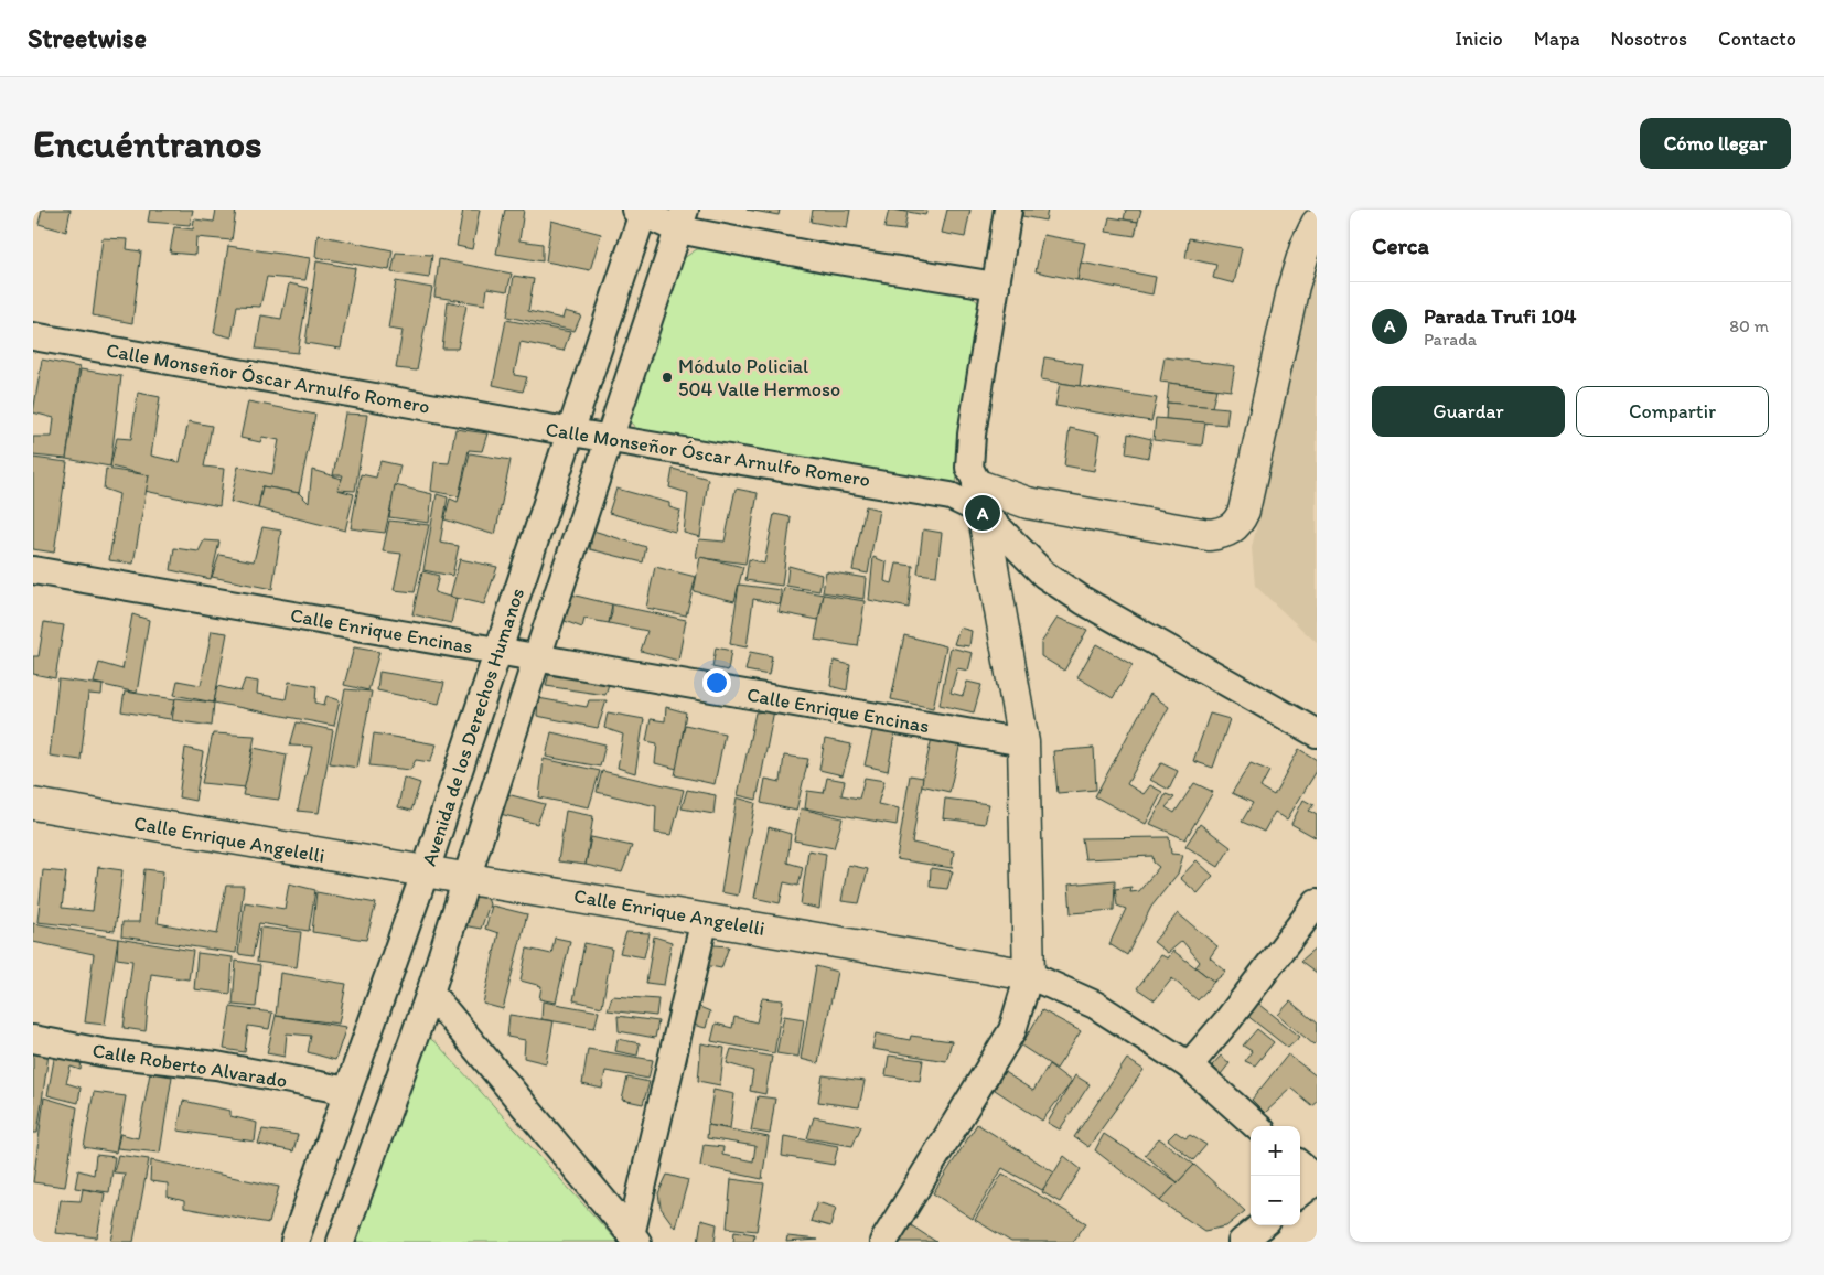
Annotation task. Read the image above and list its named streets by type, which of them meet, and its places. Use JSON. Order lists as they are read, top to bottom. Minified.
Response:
{"streets":{"street":["Calle Monseñor Óscar Arnulfo Romero","Calle Enrique Encinas","Avenida de los Derechos Humanos","Calle Enrique Angelelli","Calle Roberto Alvarado"]},"crossings":[["Calle Monseñor Óscar Arnulfo Romero","Avenida de los Derechos Humanos"],["Calle Enrique Encinas","Avenida de los Derechos Humanos"],["Avenida de los Derechos Humanos","Calle Enrique Angelelli"],["Avenida de los Derechos Humanos","Calle Roberto Alvarado"]],"places":["Módulo Policial 504 Valle Hermoso"],"page":{"header":"Streetwise","nav":["Inicio","Mapa","Nosotros","Contacto"],"buttons":["Cómo llegar",["Guardar","Compartir"]],"title":"Encuéntranos","heading":"Cerca","list":[{"mark":"A","name":"Parada Trufi 104","note":"Parada","value":"80 m"}],"pins":"A","map_buttons":["+","−"]}}
